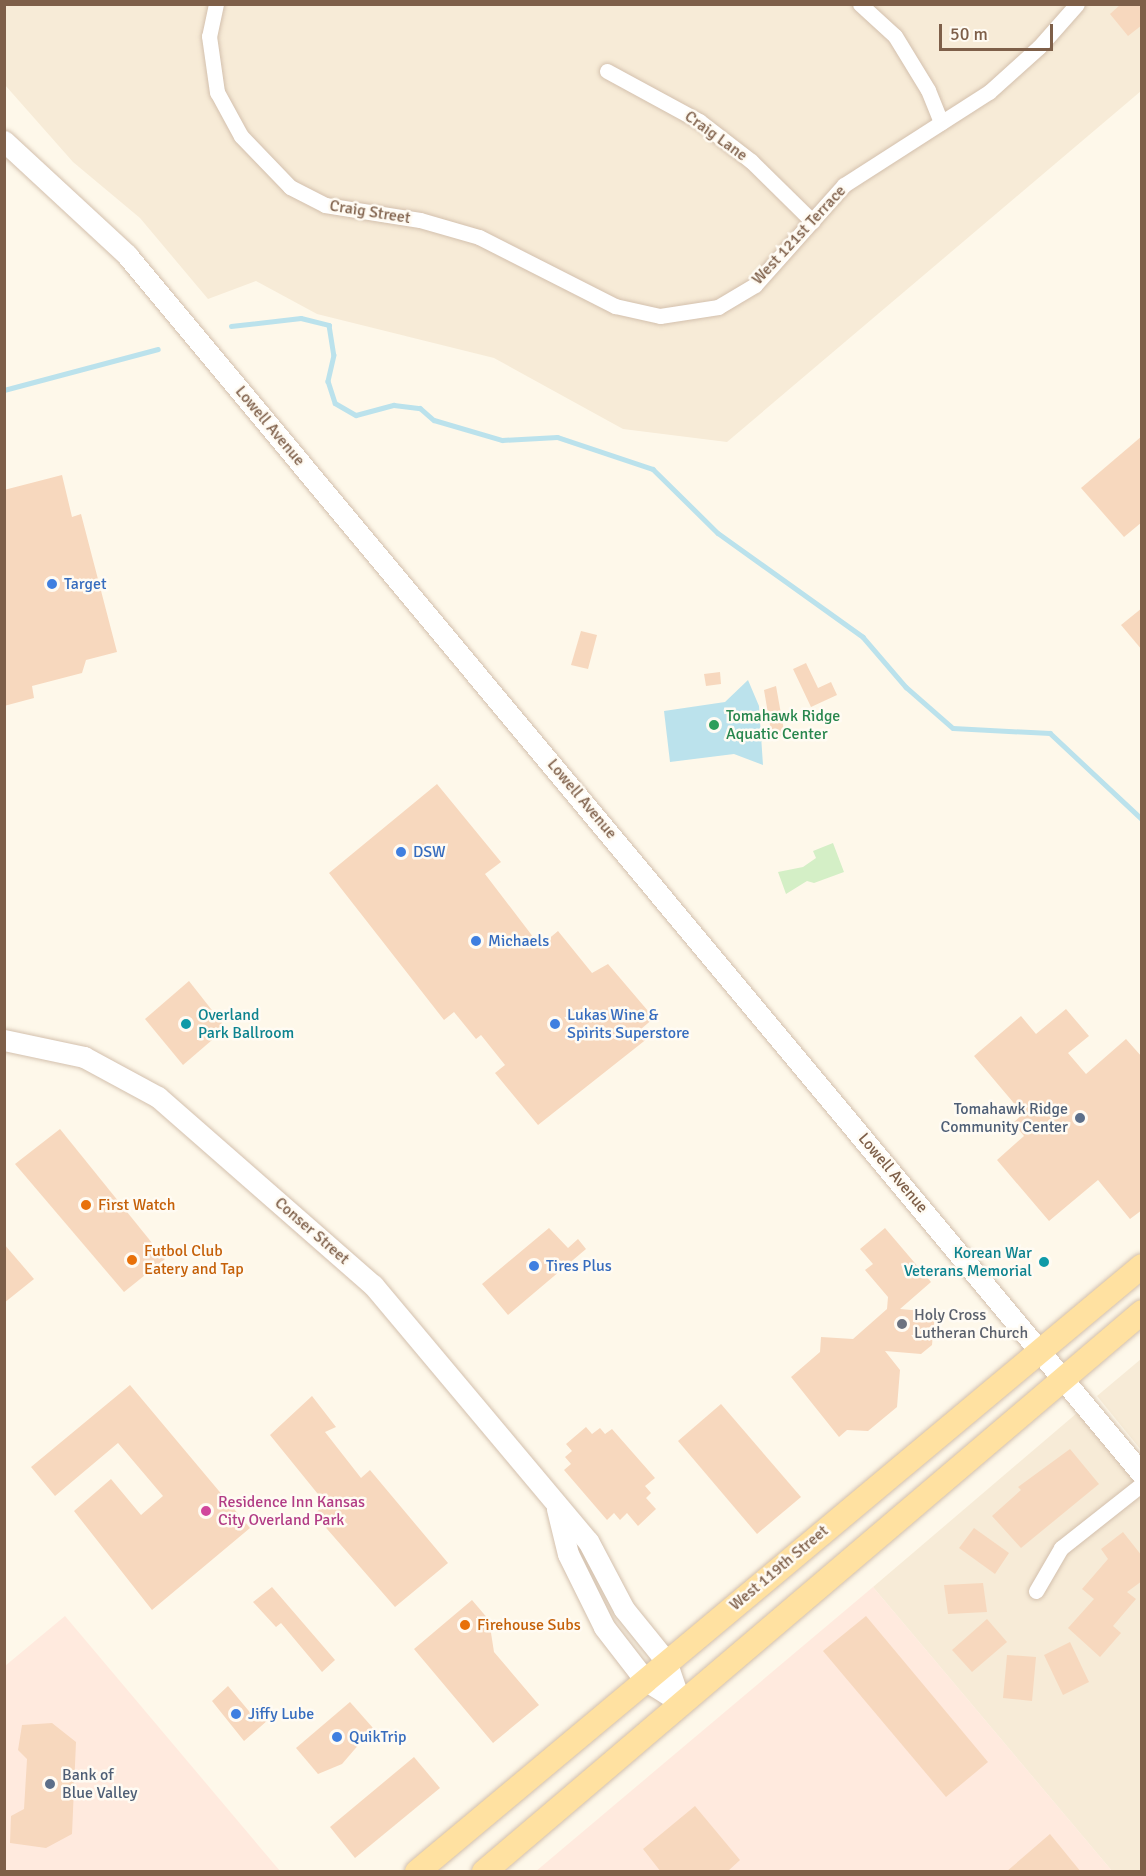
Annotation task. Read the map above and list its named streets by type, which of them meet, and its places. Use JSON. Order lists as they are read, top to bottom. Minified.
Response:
{"streets":{"main road":["West 119th Street"],"street":["Craig Lane","Craig Street","West 121st Terrace","Lowell Avenue","Conser Street"]},"crossings":[["Craig Lane","West 121st Terrace"],["Craig Street","West 121st Terrace"],["Lowell Avenue","West 119th Street"],["Conser Street","West 119th Street"]],"places":["Target","Tomahawk Ridge Aquatic Center","DSW","Michaels","Overland Park Ballroom","Lukas Wine & Spirits Superstore","Tomahawk Ridge Community Center","First Watch","Futbol Club Eatery and Tap","Korean War Veterans Memorial","Tires Plus","Holy Cross Lutheran Church","Residence Inn Kansas City Overland Park","Firehouse Subs","Jiffy Lube","QuikTrip","Bank of Blue Valley"],"scale_bar":"50 m"}
